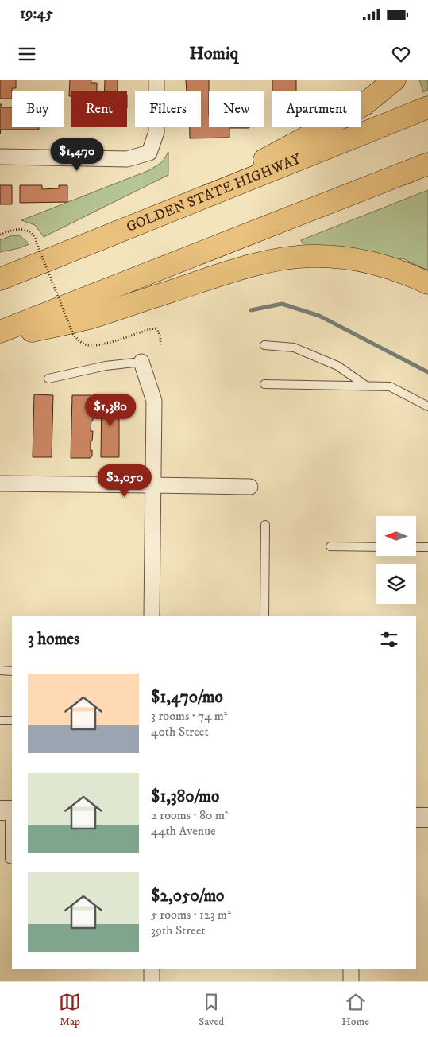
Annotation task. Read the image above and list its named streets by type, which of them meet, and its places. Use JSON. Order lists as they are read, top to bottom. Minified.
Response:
{"streets":{"highway":["GOLDEN STATE HIGHWAY"]},"north":"left","page":{"status":"19:45","header":"Homiq","chip":["Buy","Rent","Filters","New","Apartment"],"price":["$1,470","$1,380","$2,050"],"heading":"3 homes","list":[{"name":"$1,470/mo","note":"3 rooms · 74 m² · 40th Street"},{"name":"$1,380/mo","note":"2 rooms · 80 m² · 44th Avenue"},{"name":"$2,050/mo","note":"5 rooms · 123 m² · 39th Street"}],"tabs":["Map","Saved","Home"]}}
